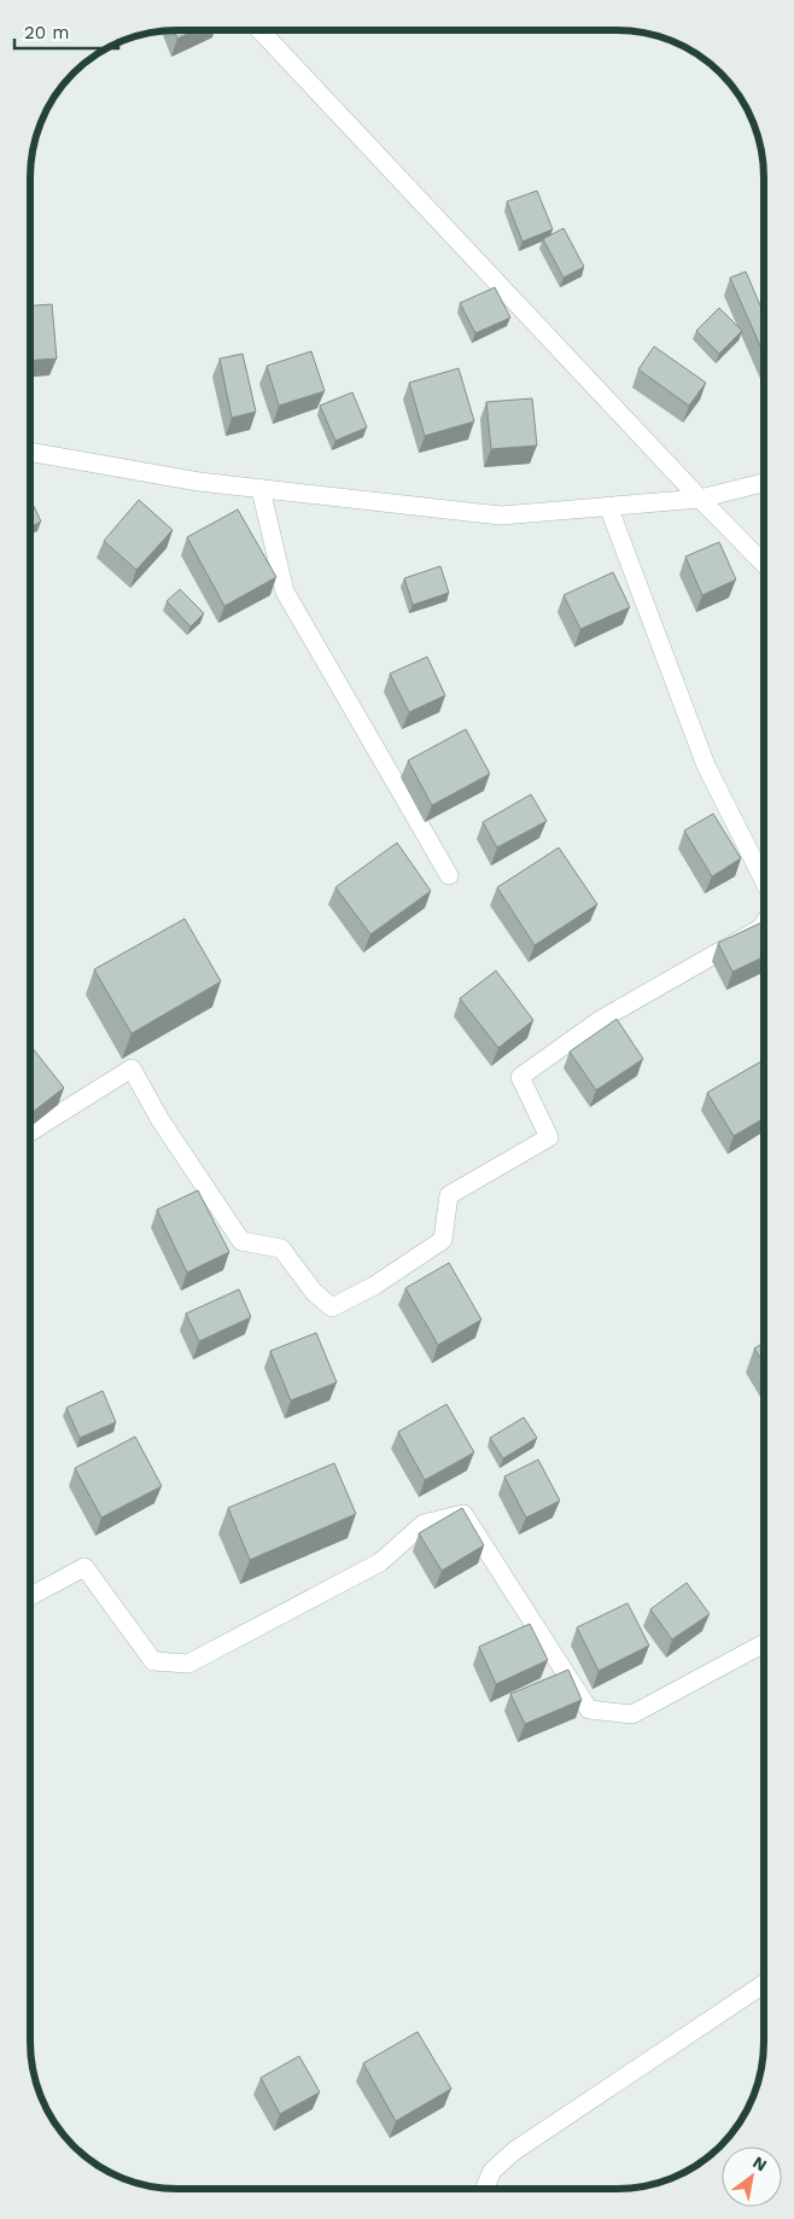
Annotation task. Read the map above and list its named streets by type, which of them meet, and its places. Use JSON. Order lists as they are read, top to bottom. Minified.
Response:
{"scale_bar":"20 m","north":"top right"}
